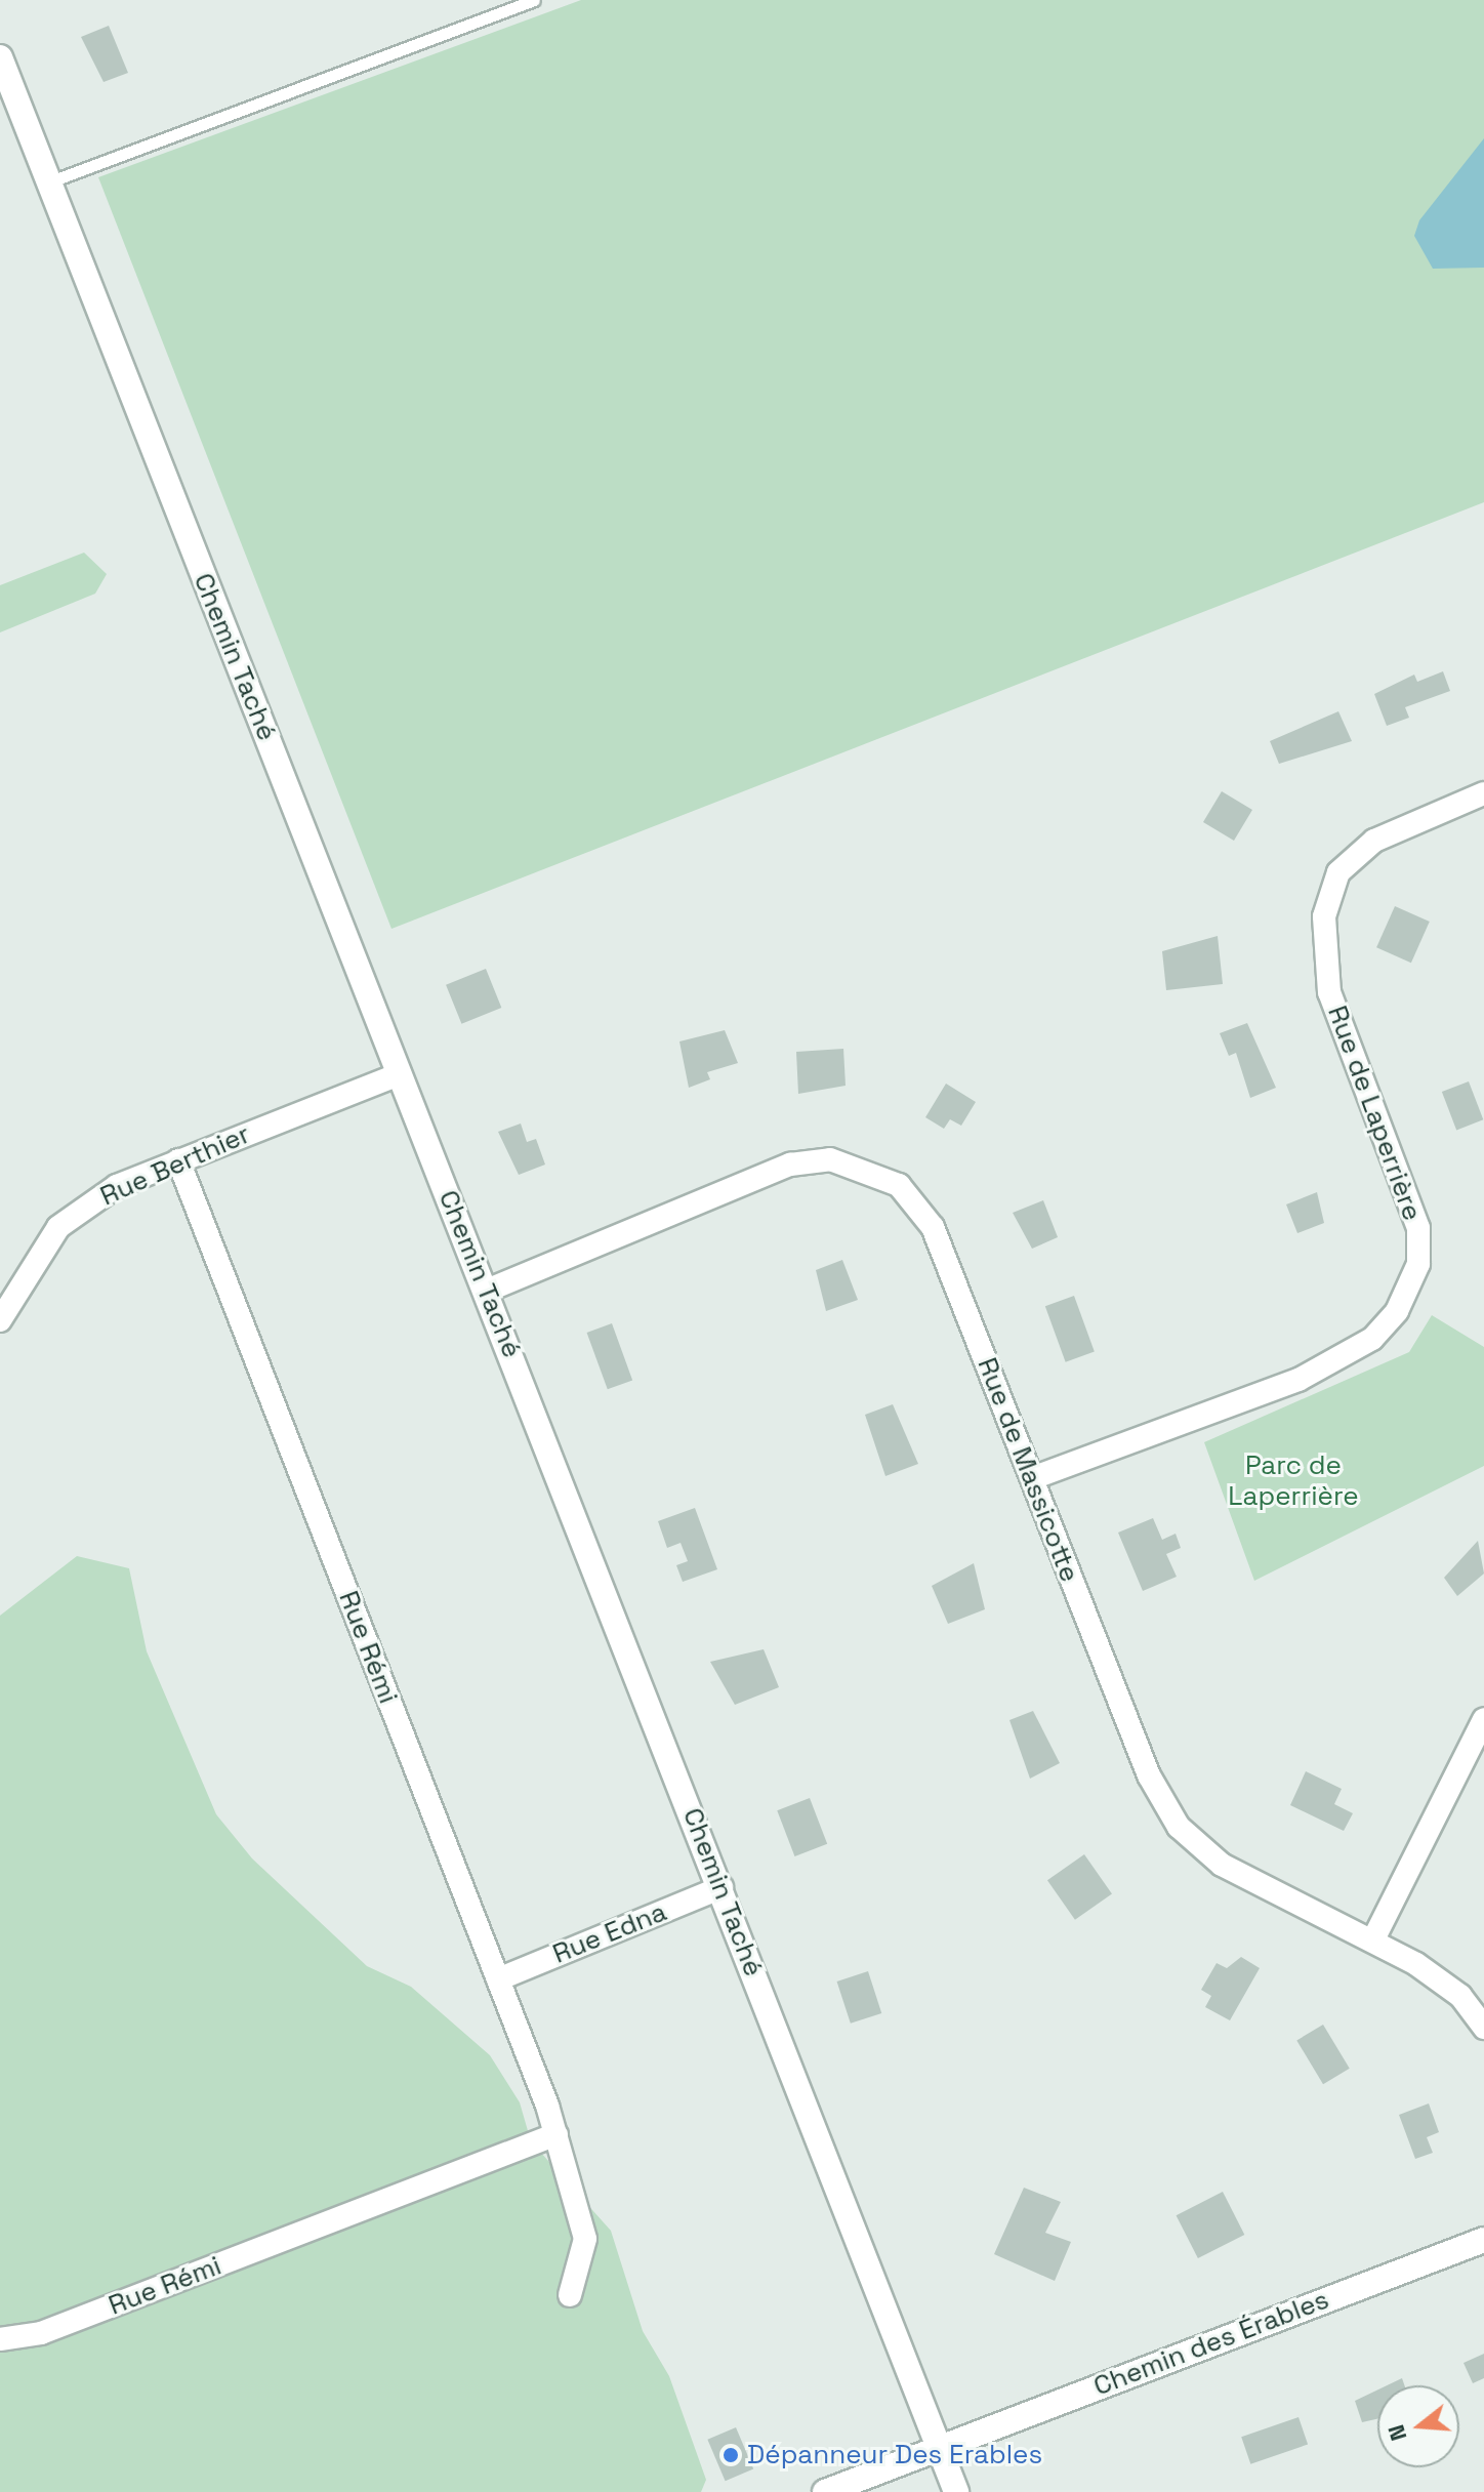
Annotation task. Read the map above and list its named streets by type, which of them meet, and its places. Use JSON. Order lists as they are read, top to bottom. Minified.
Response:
{"streets":{"street":["Chemin Taché","Rue de Laperrière","Rue Berthier","Rue de Massicotte","Rue Rémi","Rue Edna","Chemin des Érables"]},"crossings":[["Chemin Taché","Rue Berthier"],["Chemin Taché","Rue de Massicotte"],["Chemin Taché","Rue Edna"],["Chemin Taché","Chemin des Érables"],["Rue de Laperrière","Rue de Massicotte"],["Rue Berthier","Rue Rémi"],["Rue Rémi","Rue Edna"]],"parks":["Parc de Laperrière"],"places":["Dépanneur Des Erables"],"north":"left"}
